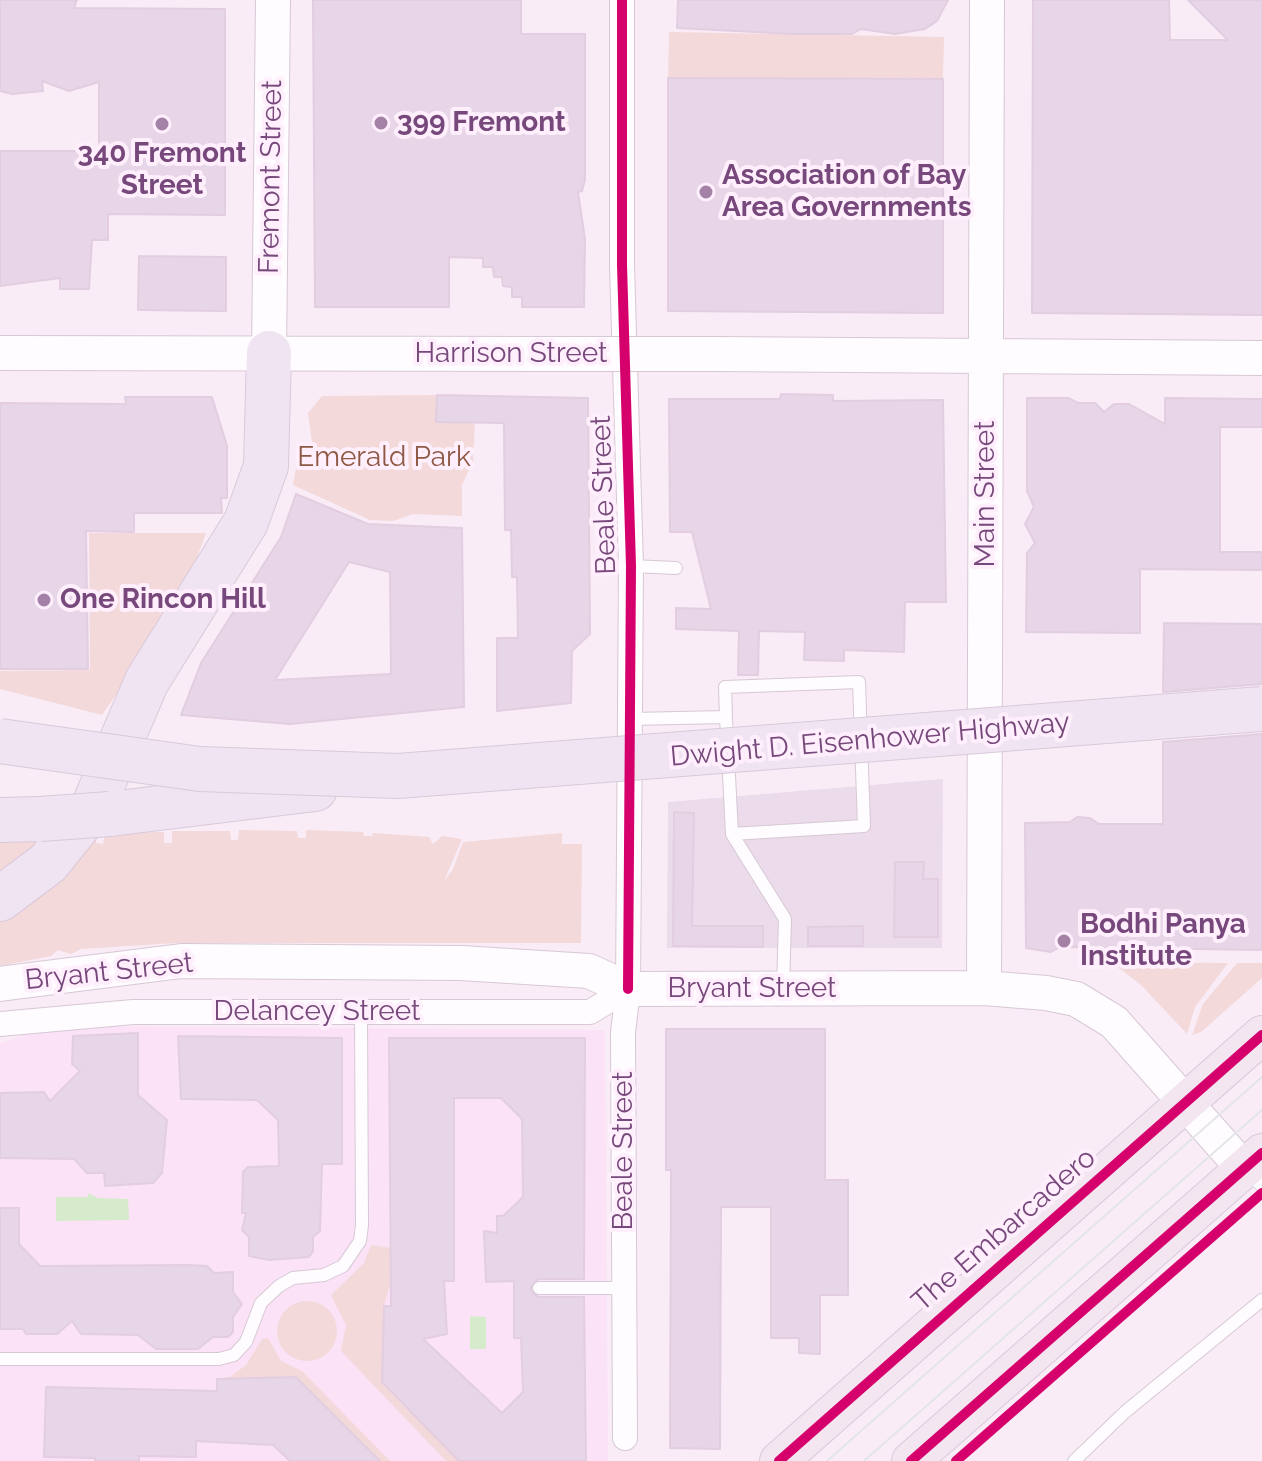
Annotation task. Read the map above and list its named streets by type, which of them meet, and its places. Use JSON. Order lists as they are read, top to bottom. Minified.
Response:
{"streets":{"highway":["Dwight D. Eisenhower Highway"],"main road":["The Embarcadero"],"street":["Fremont Street","Harrison Street","Main Street","Beale Street","Bryant Street","Delancey Street"]},"crossings":[["Fremont Street","Harrison Street"],["Harrison Street","Main Street"],["Main Street","Bryant Street"],["Beale Street","Bryant Street"],["Beale Street","Delancey Street"],["Bryant Street","Delancey Street"],["Bryant Street","The Embarcadero"]],"parks":["Emerald Park"],"places":["399 Fremont","340 Fremont Street","Association of Bay Area Governments","One Rincon Hill","Bodhi Panya Institute"]}
